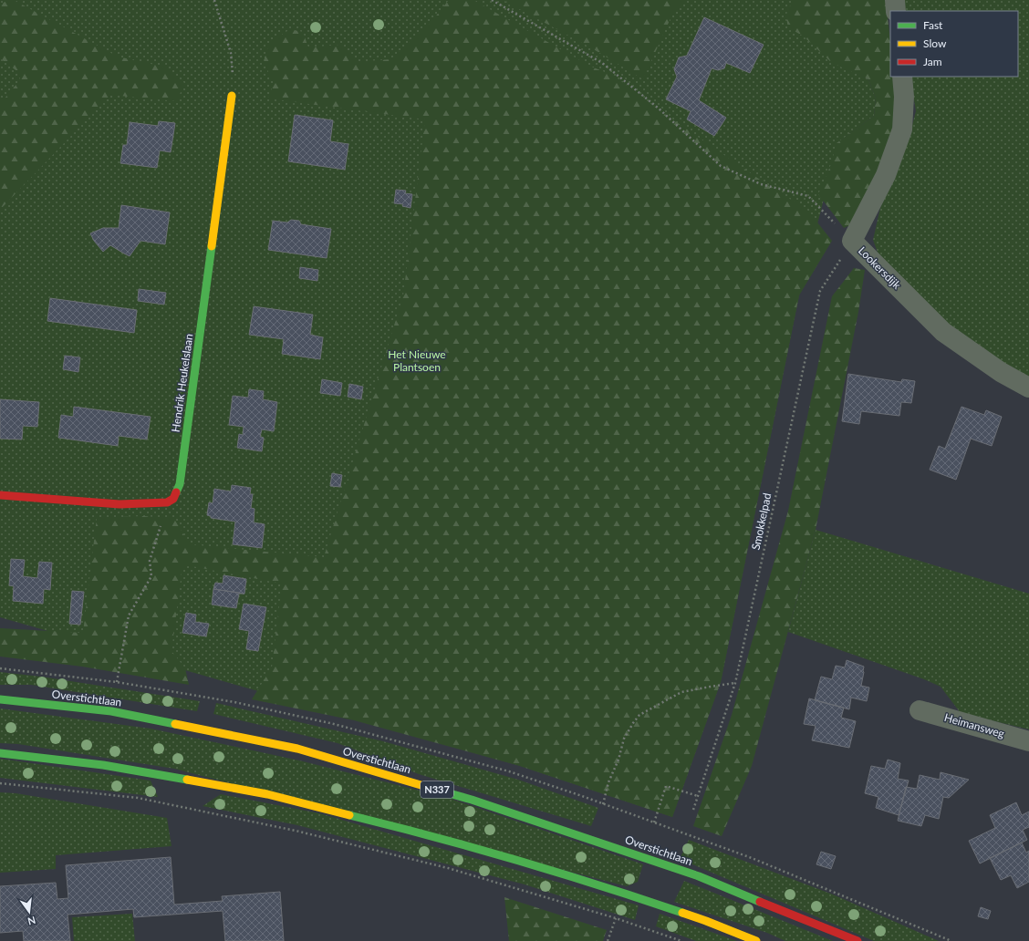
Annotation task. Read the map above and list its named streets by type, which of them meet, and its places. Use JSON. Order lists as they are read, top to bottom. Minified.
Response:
{"streets":{"main road":["Hendrik Heukelslaan","Overstichtlaan","N337"],"street":["Lookersdijk","Heimansweg"],"path":["Smokkelpad"]},"crossings":[["Lookersdijk","Smokkelpad"]],"parks":["Het Nieuwe Plantsoen"],"legend":["Fast","Slow","Jam"],"north":"bottom"}
